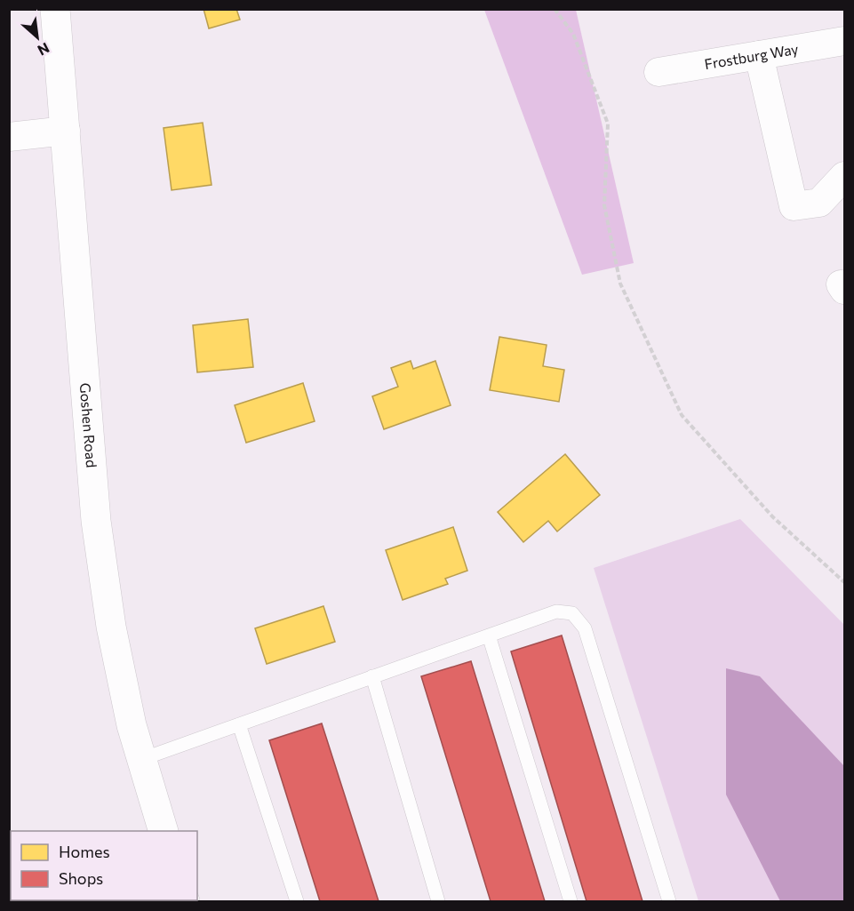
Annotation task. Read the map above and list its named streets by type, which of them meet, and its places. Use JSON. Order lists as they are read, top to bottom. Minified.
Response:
{"streets":{"street":["Frostburg Way","Goshen Road"]},"legend":["Homes","Shops"],"north":"bottom right"}
